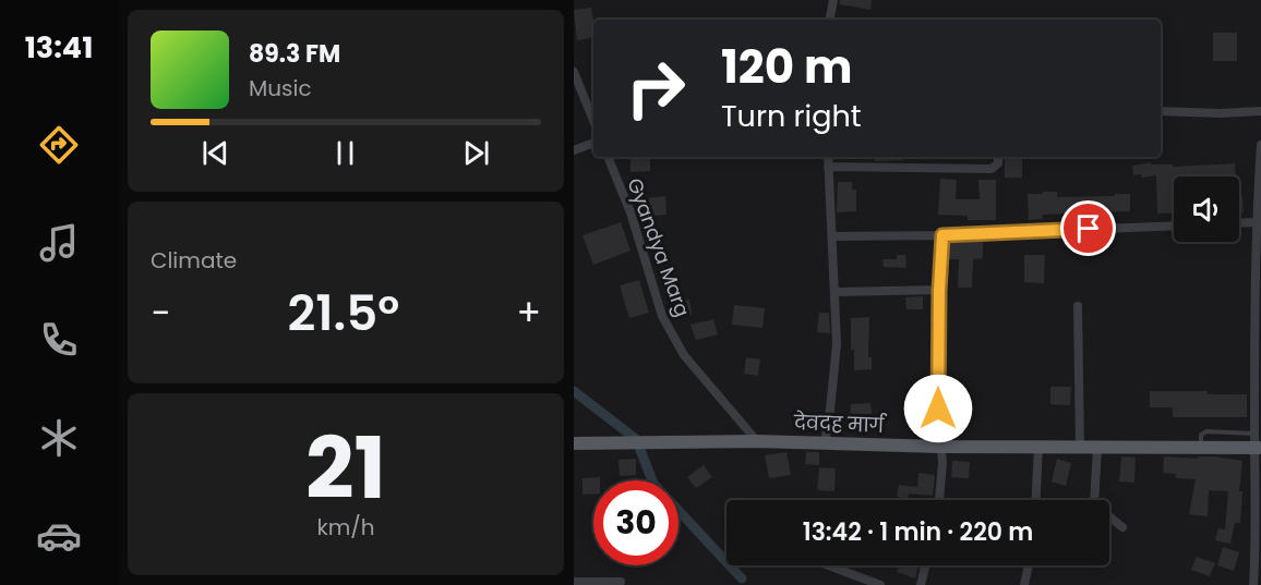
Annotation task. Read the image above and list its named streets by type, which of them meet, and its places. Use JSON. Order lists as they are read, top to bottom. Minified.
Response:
{"streets":{"main road":["देवदह मार्ग"],"street":["Gyandya Marg"]},"crossings":[["Gyandya Marg","देवदह मार्ग"]],"page":{"tabs":"13:41","turn":["120 m","Turn right"],"song":["89.3 FM","Music"],"tile":["Climate",["21","km/h"]],"heat":["−","21.5°","+"],"limit":"30","trip":"13:42 · 1 min · 220 m"}}
